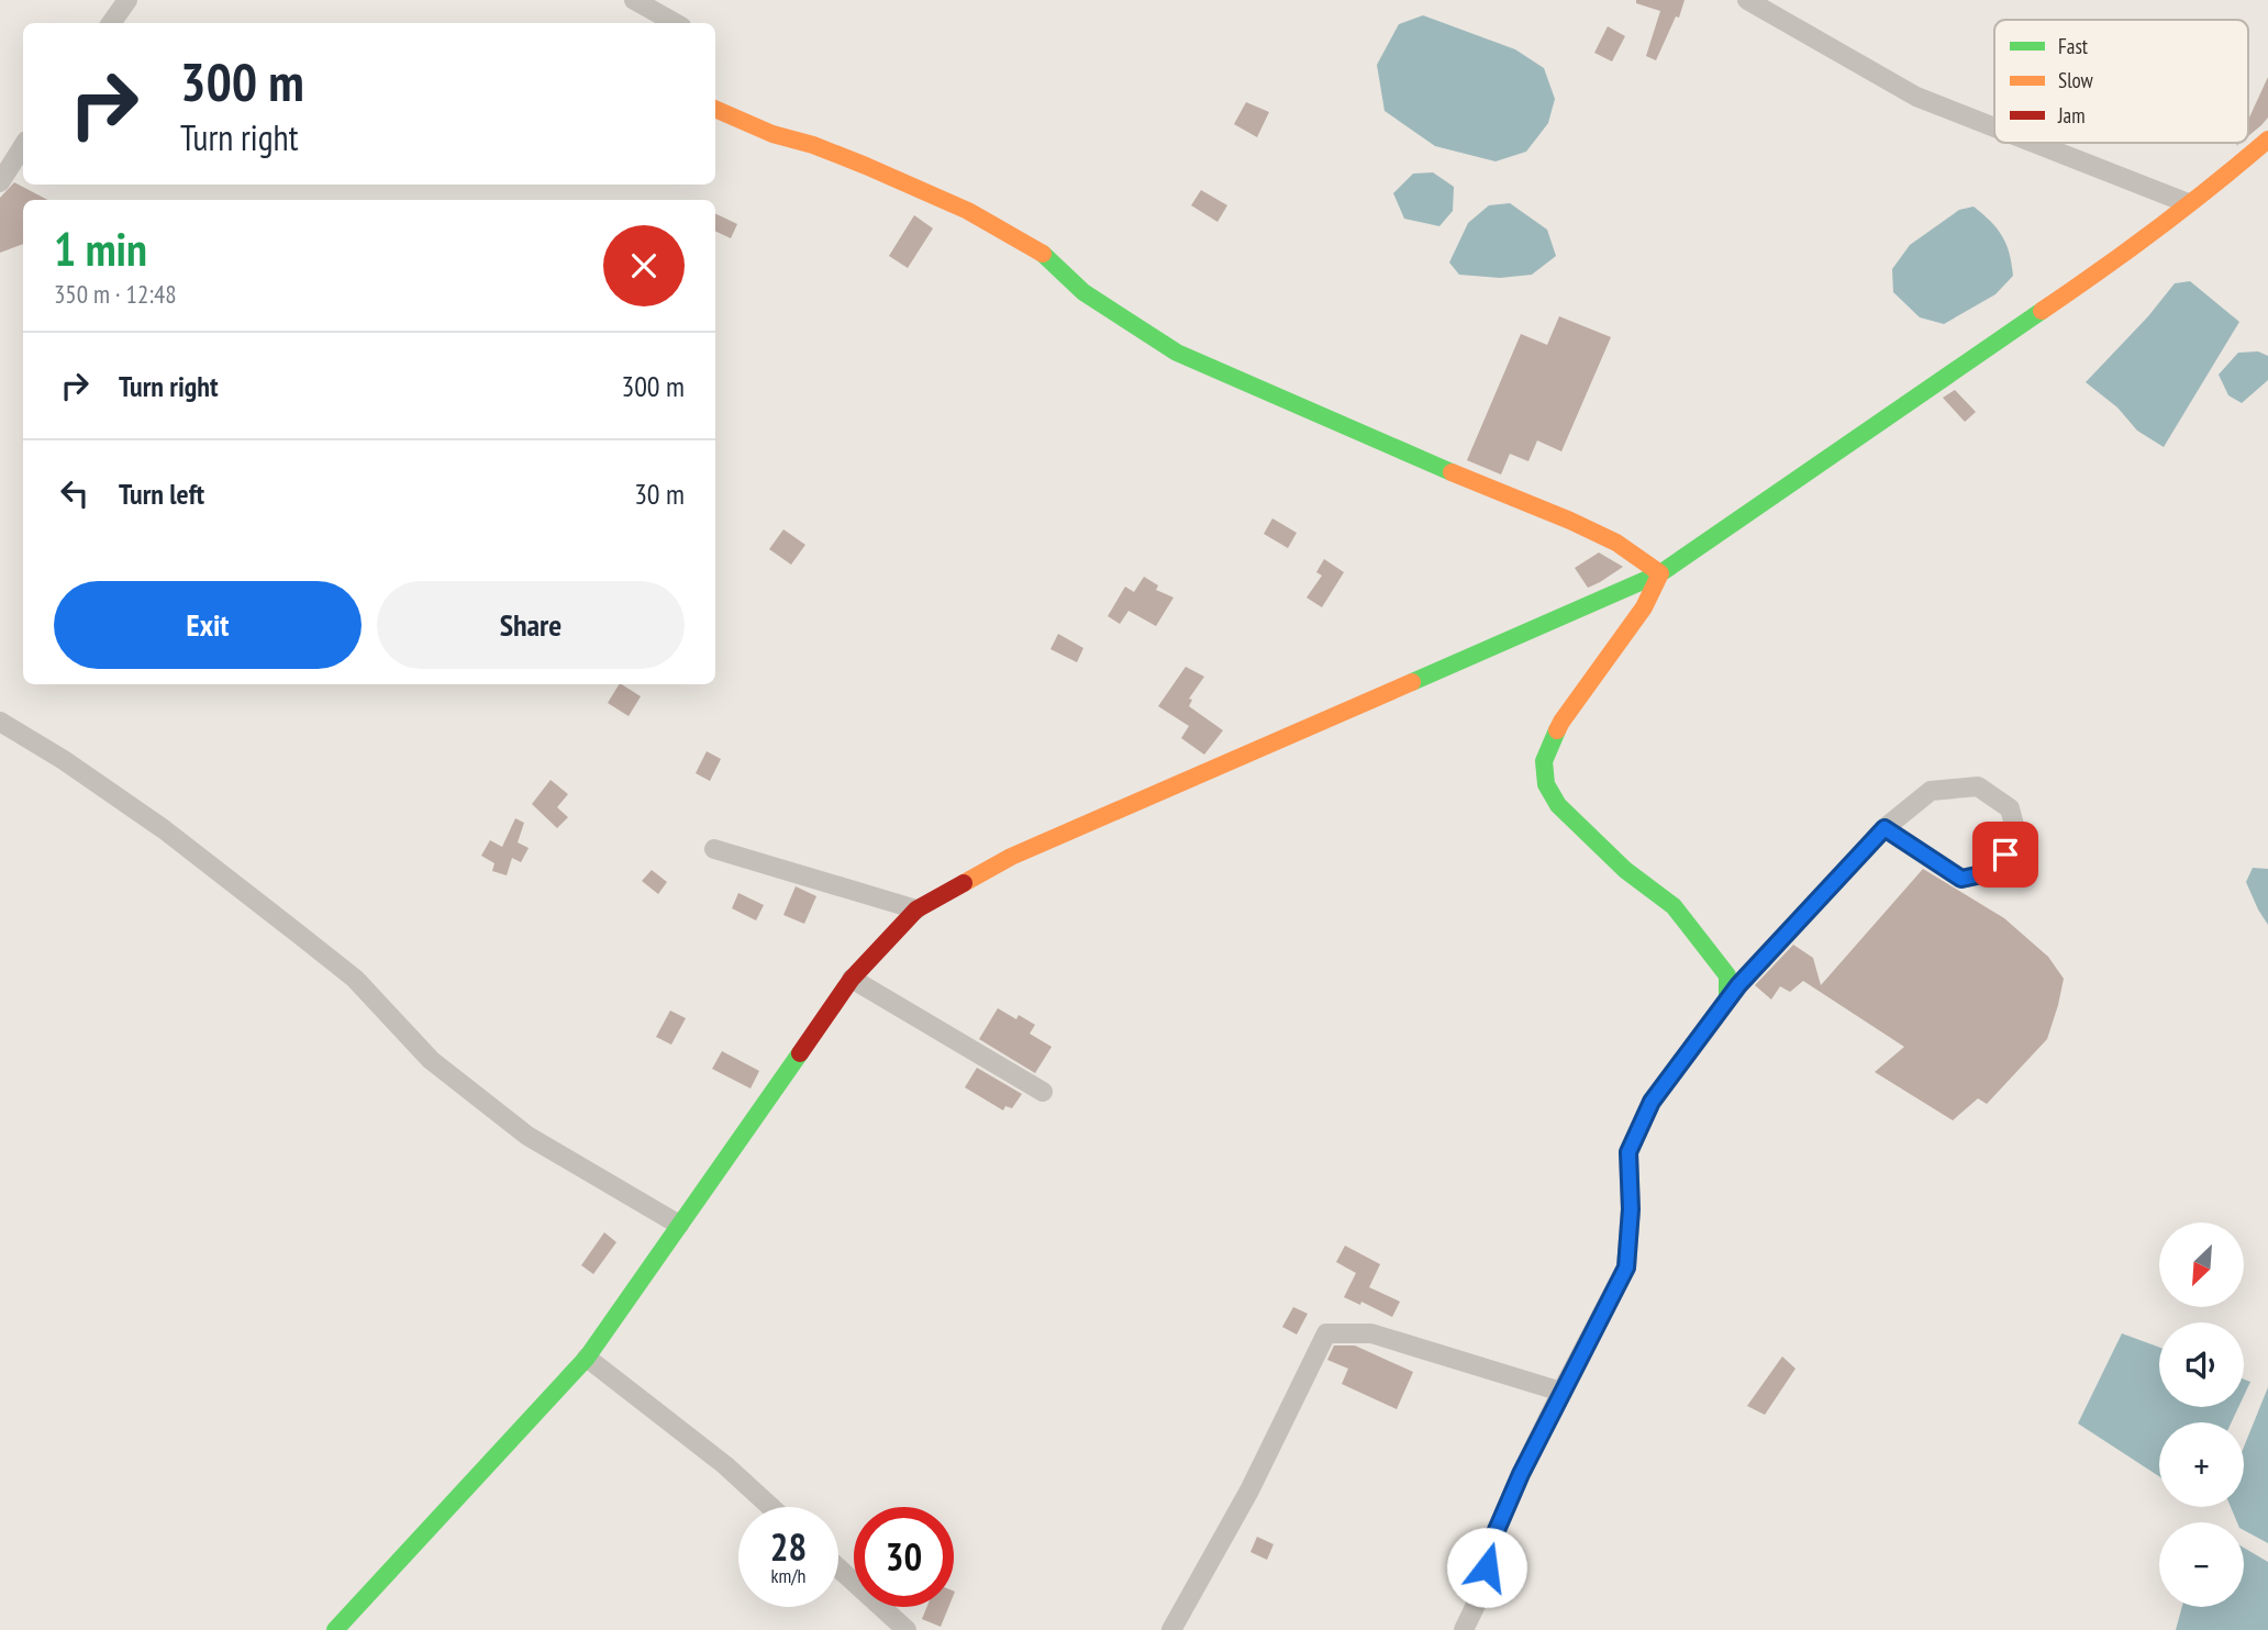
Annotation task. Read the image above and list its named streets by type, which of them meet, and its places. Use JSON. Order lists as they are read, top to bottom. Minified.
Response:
{"legend":["Fast","Slow","Jam"],"north":"bottom left","page":{"turn":["300 m","Turn right"],"heading":["1 min","350 m · 12:48"],"list":[{"name":"Turn right","value":"300 m"},{"name":"Turn left","value":"30 m"}],"buttons":["Exit","Share"],"map_buttons":["+","−"],"speed":"28 km/h","limit":"30"}}
